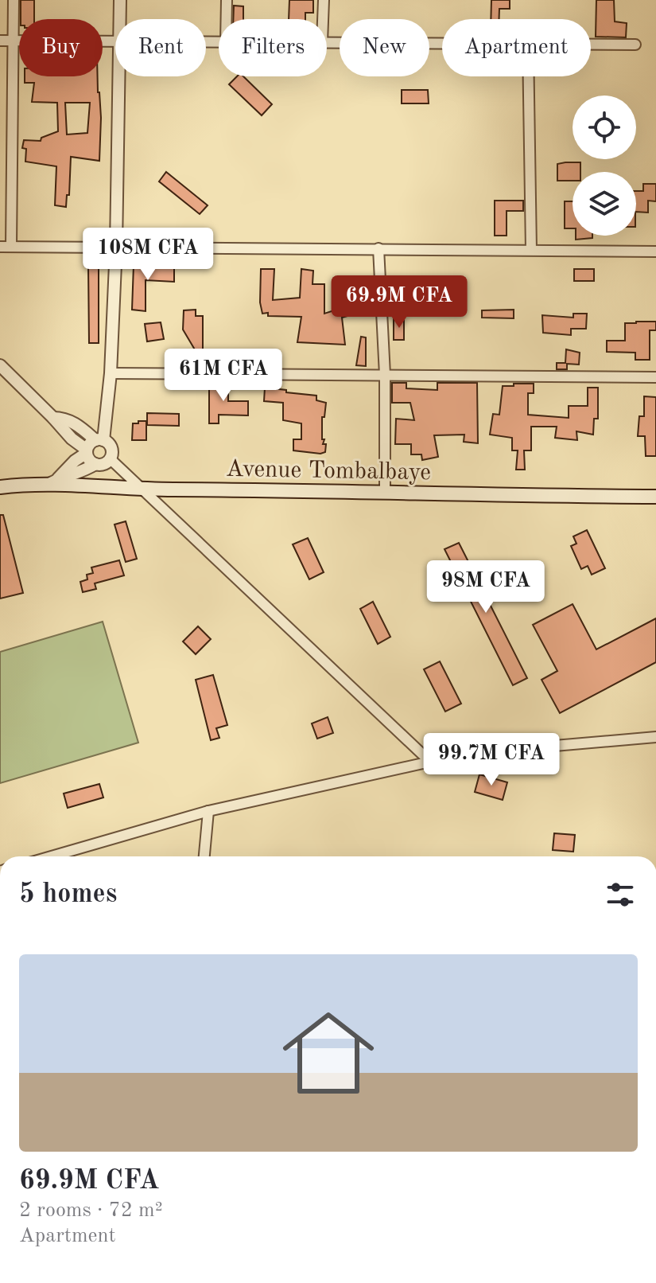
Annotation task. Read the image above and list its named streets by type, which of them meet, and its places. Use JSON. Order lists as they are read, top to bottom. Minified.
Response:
{"streets":{"main road":["Avenue Tombalbaye"]},"page":{"chip":["Buy","Rent","Filters","New","Apartment"],"price":["108M CFA","69.9M CFA","61M CFA","98M CFA","99.7M CFA"],"heading":"5 homes","list":[{"name":"69.9M CFA","note":"2 rooms · 72 m² · Apartment"}]}}
